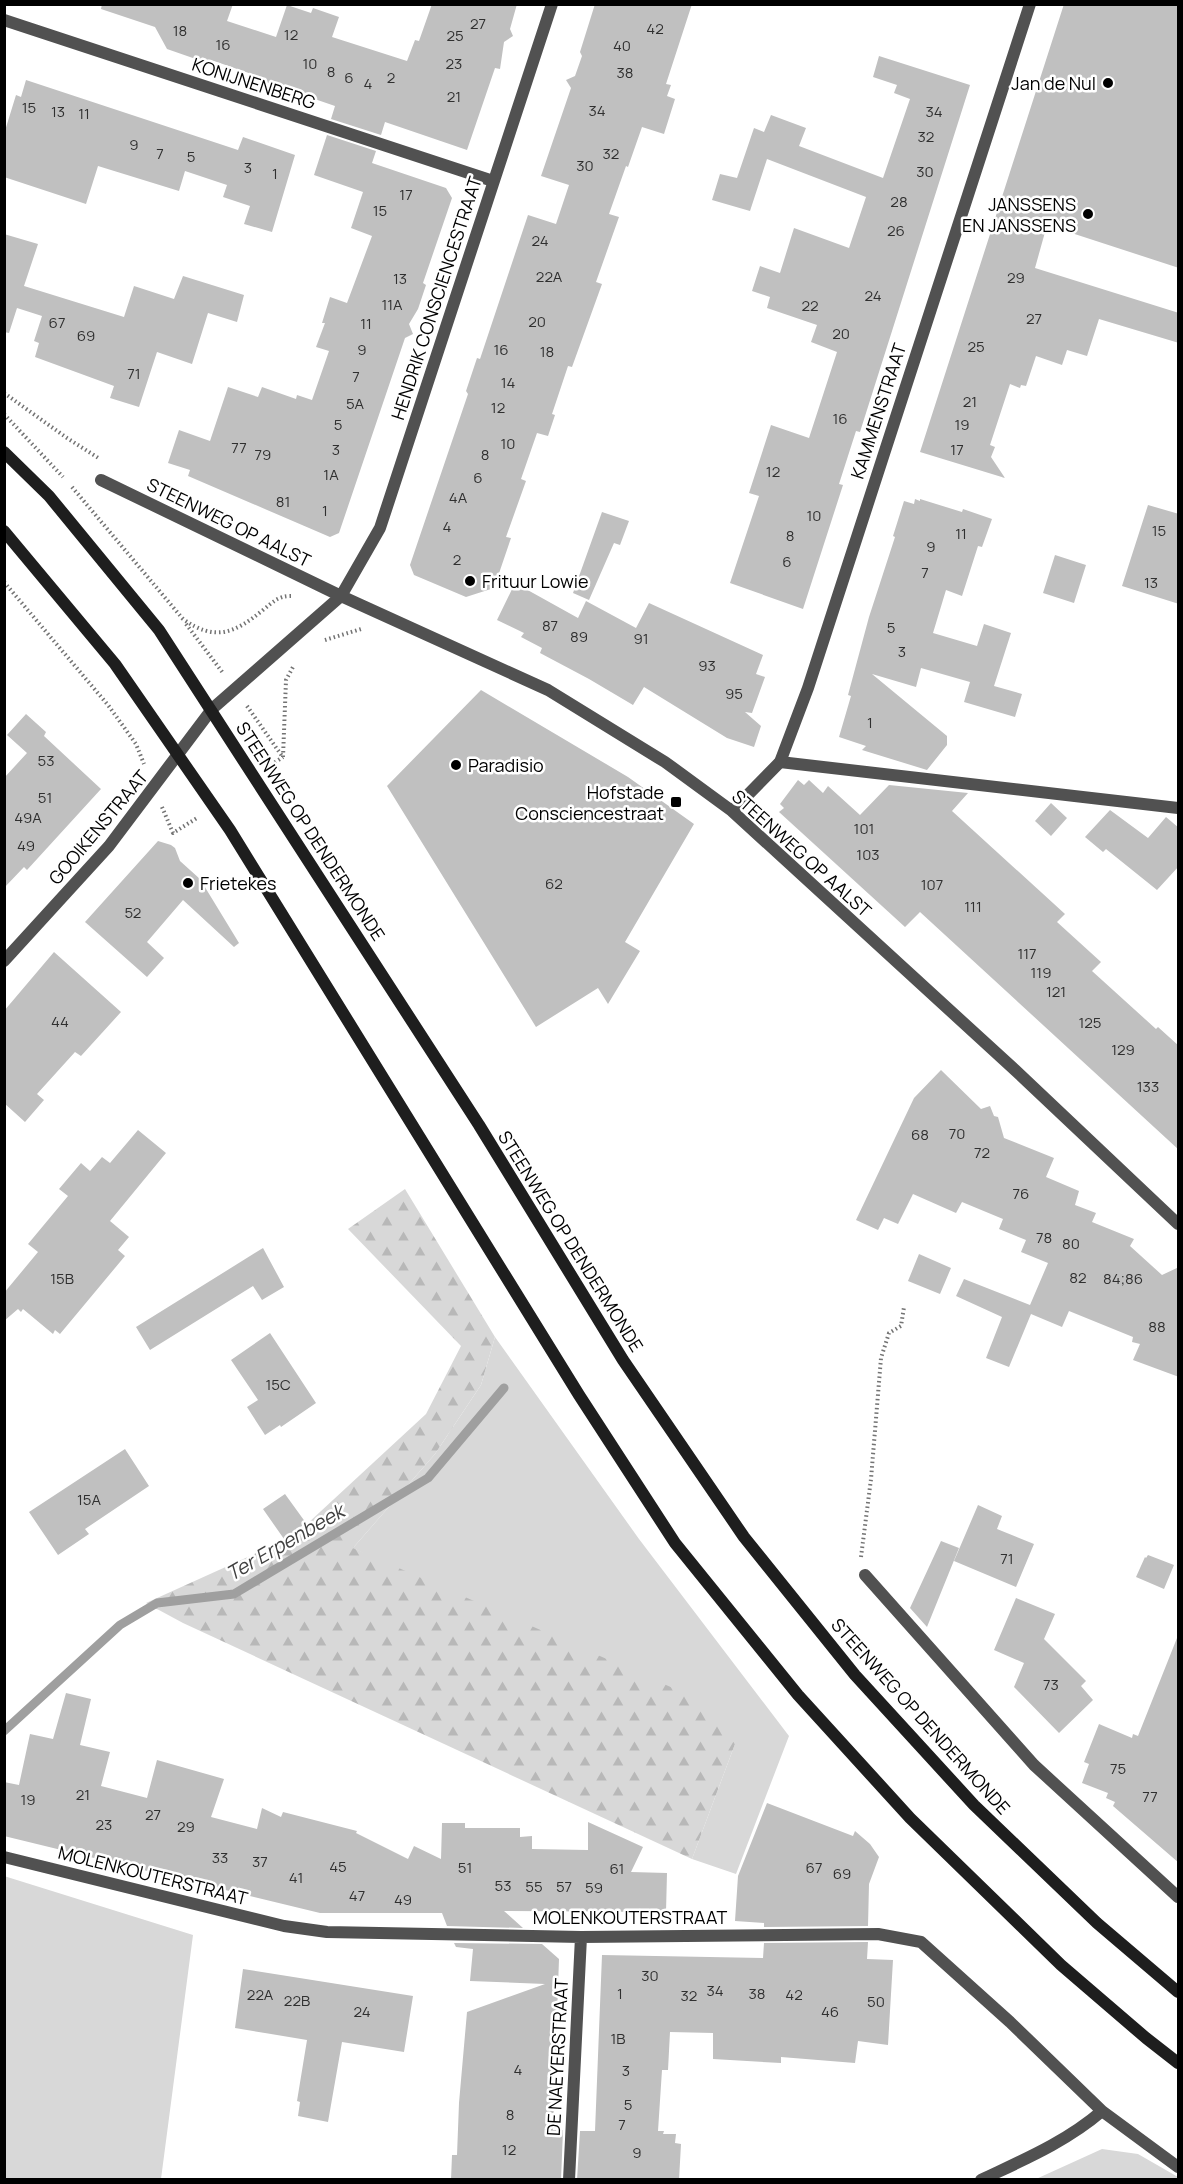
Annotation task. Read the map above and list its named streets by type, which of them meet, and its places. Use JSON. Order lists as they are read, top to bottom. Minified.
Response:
{"streets":{"main road":["STEENWEG OP DENDERMONDE"],"street":["KONIJNENBERG","HENDRIK CONSCIENCESTRAAT","KAMMENSTRAAT","STEENWEG OP AALST","GOOIKENSTRAAT","MOLENKOUTERSTRAAT","DE NAEYERSTRAAT"]},"crossings":[["KONIJNENBERG","HENDRIK CONSCIENCESTRAAT"],["HENDRIK CONSCIENCESTRAAT","STEENWEG OP AALST"],["KAMMENSTRAAT","STEENWEG OP AALST"],["GOOIKENSTRAAT","STEENWEG OP DENDERMONDE"],["MOLENKOUTERSTRAAT","DE NAEYERSTRAAT"]],"water":["Ter Erpenbeek"],"places":{"other":["Jan de Nul","JANSSENS EN JANSSENS","Frituur Lowie","Paradisio","Frietekes"],"transit":["Hofstade Consciencestraat"]},"house_numbers":["27","42","18","12","25","16","40","10","23","8","38","6","2","4","21","15","34","13","34","11","32","9","7","32","5","30","3","30","1","17","28","15","26","24","22A","29","13","24","11A","22","27","20","67","11","20","69","25","9","16","18","71","7","14","21","5A","12","16","5","19","10","77","3","17","79","8","12","1A","6","4A","81","1","10","4","15","11","8","9","2","6","7","13","87","5","89","91","3","93","95","1","53","51","49A","101","49","103","62","107","111","52","117","119","121","44","125","129","133","70","68","72","76","78","80","82","15B","84;86","88","15C","15A","71","73","75","21","77","19","27","23","29","33","37","45","51","67","61","69","41","53","55","57","59","47","49","30","34","1","38","22A","42","32","22B","50","24","46","1B","4","3","5","8","7","12","9"]}
